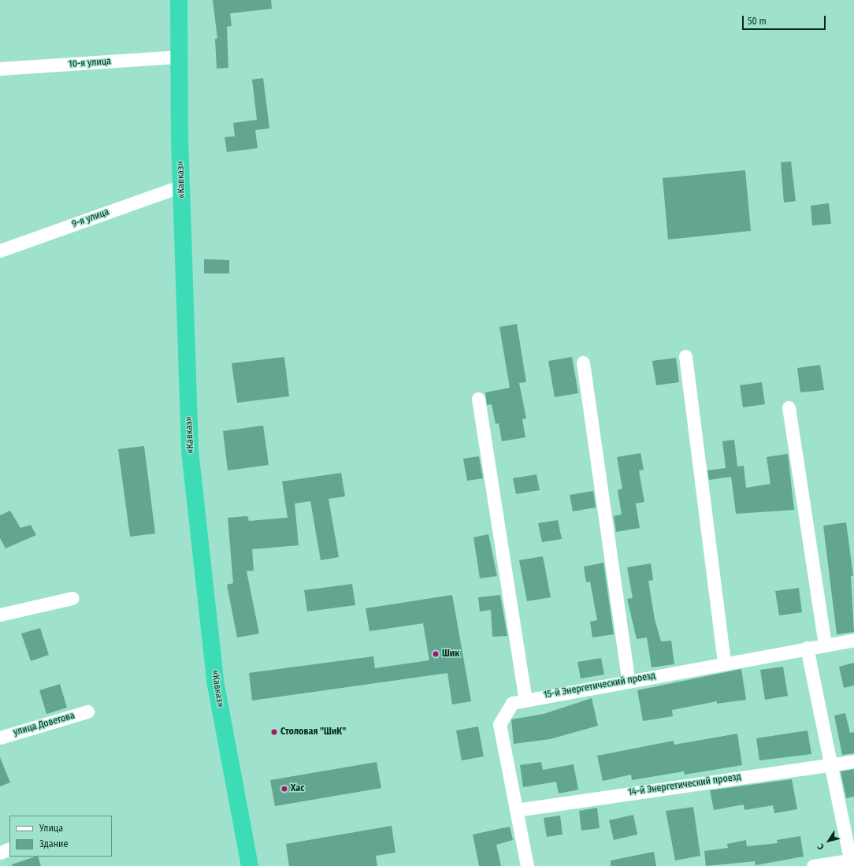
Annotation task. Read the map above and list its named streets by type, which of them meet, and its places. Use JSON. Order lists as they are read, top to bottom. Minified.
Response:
{"streets":{"highway":["«Кавказ»"],"street":["10-я улица","9-я улица","15-й Энергетический проезд","улица Доветова","14-й Энергетический проезд"]},"crossings":[["10-я улица","«Кавказ»"],["«Кавказ»","9-я улица"],["15-й Энергетический проезд","14-й Энергетический проезд"]],"places":["Шик","Столовая \"ШиК\"","Хас"],"legend":["Улица","Здание"],"scale_bar":"50 m","north":"bottom left"}
